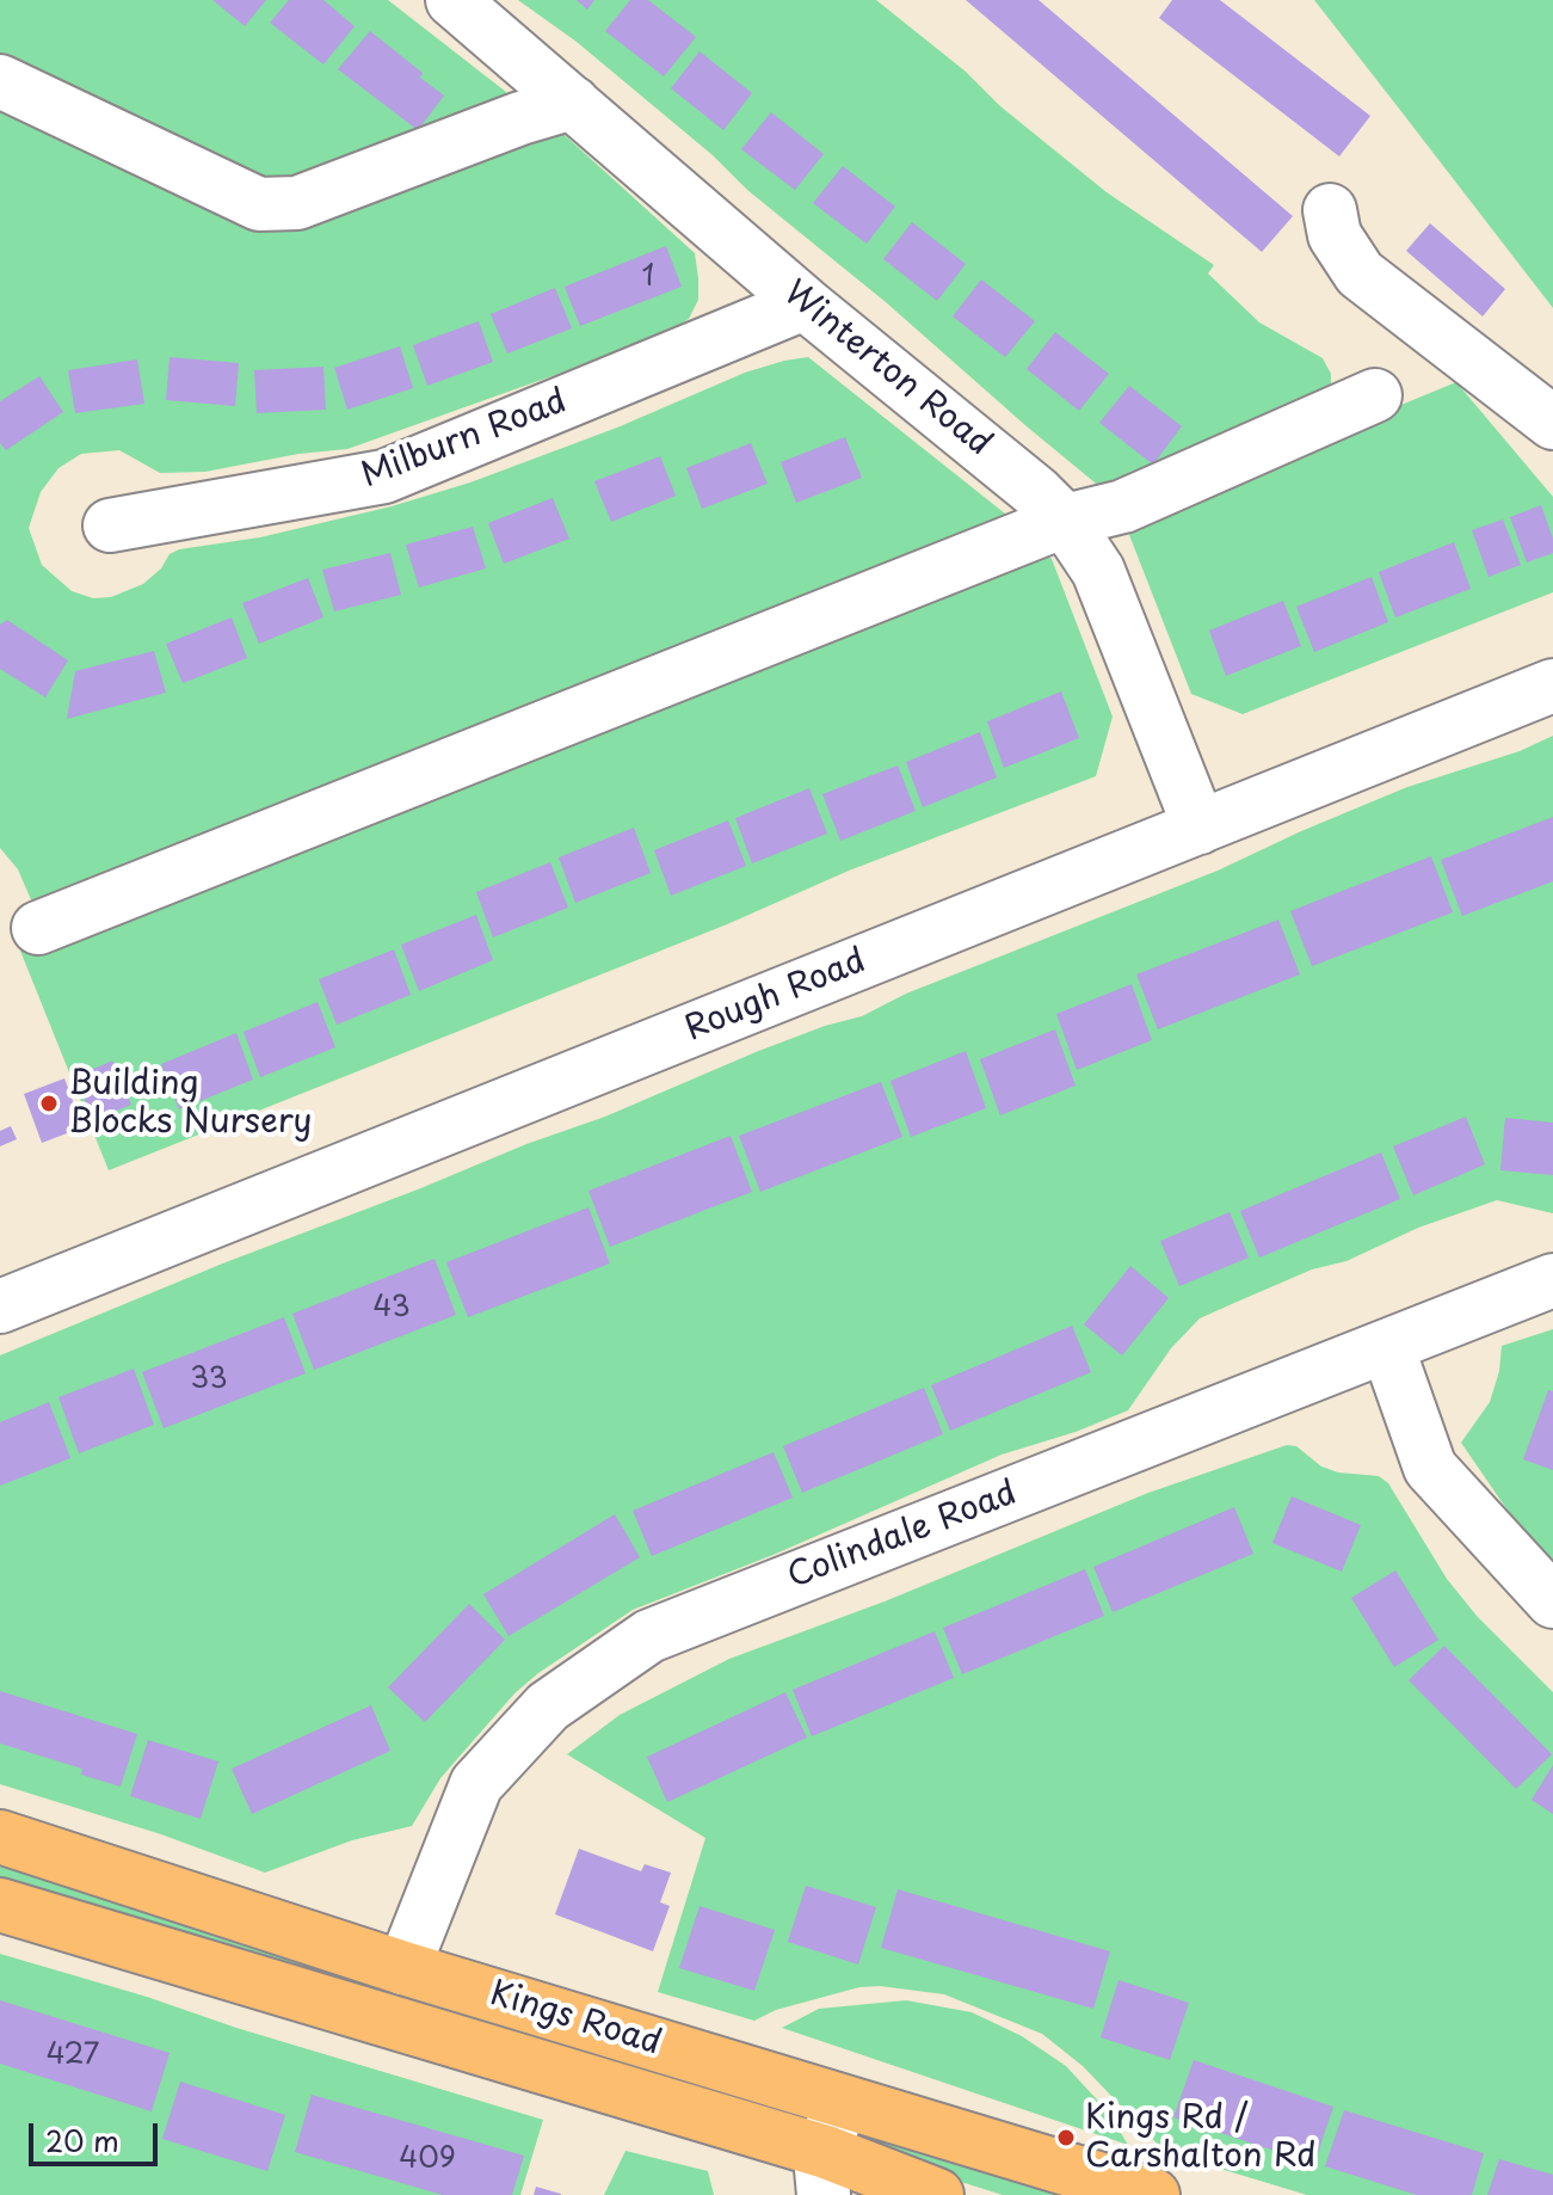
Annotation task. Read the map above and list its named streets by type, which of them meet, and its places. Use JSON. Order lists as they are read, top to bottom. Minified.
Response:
{"streets":{"main road":["Kings Road"],"street":["Winterton Road","Milburn Road","Rough Road","Colindale Road"]},"crossings":[["Winterton Road","Milburn Road"],["Winterton Road","Rough Road"],["Colindale Road","Kings Road"]],"places":["Building Blocks Nursery","Kings Rd / Carshalton Rd"],"house_numbers":["1","43","33","427","409"],"scale_bar":"20 m"}
